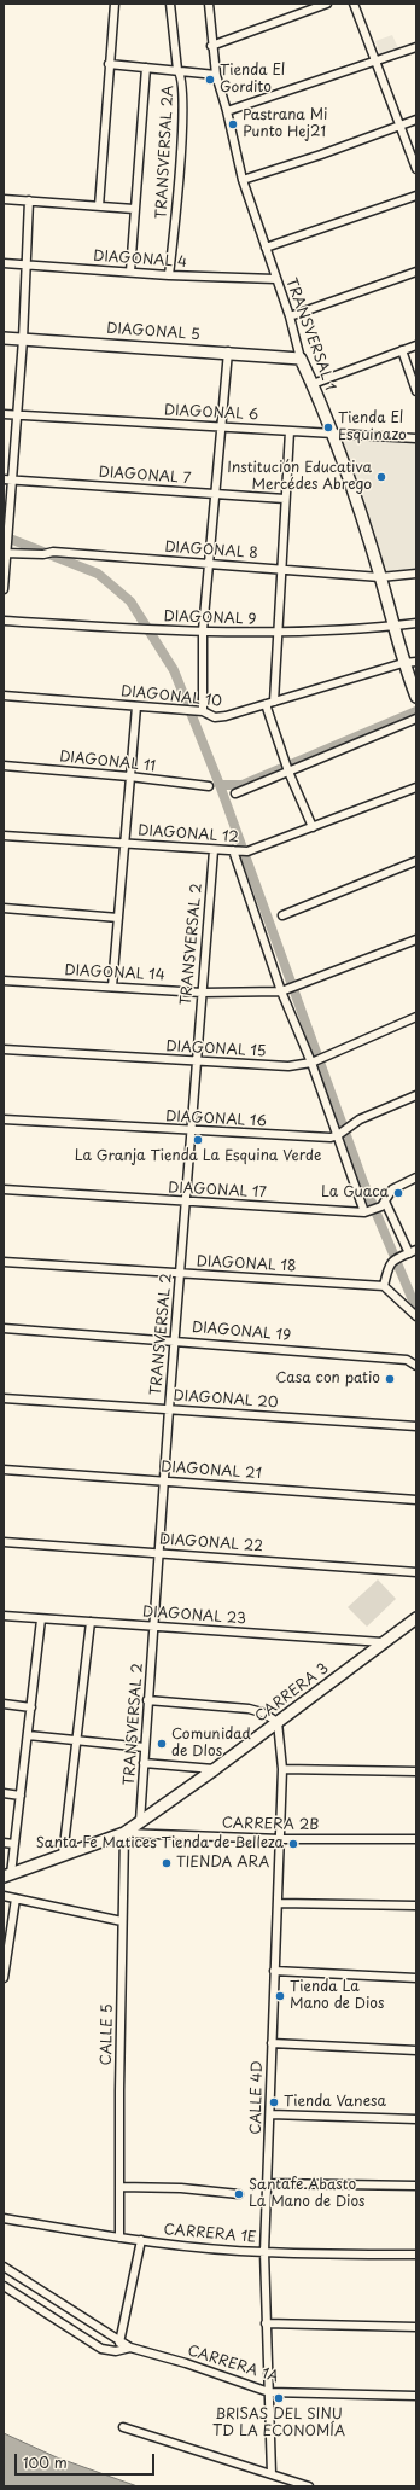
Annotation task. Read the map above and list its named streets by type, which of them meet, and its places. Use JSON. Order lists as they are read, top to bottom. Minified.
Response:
{"streets":{"street":["TRANSVERSAL 2A","DIAGONAL 4","DIAGONAL 5","TRANSVERSAL 1","DIAGONAL 6","DIAGONAL 7","DIAGONAL 8","DIAGONAL 9","DIAGONAL 10","DIAGONAL 11","DIAGONAL 12","TRANSVERSAL 2","DIAGONAL 14","DIAGONAL 15","DIAGONAL 16","DIAGONAL 17","DIAGONAL 18","DIAGONAL 19","DIAGONAL 20","DIAGONAL 21","DIAGONAL 22","DIAGONAL 23","CARRERA 3","CARRERA 2B","CALLE 5","CALLE 4D","CARRERA 1E","CARRERA 1A"]},"crossings":[["TRANSVERSAL 2A","DIAGONAL 4"],["DIAGONAL 4","TRANSVERSAL 1"],["DIAGONAL 5","TRANSVERSAL 1"],["TRANSVERSAL 1","DIAGONAL 6"],["TRANSVERSAL 1","DIAGONAL 8"],["TRANSVERSAL 1","DIAGONAL 9"],["TRANSVERSAL 1","DIAGONAL 10"],["DIAGONAL 12","TRANSVERSAL 2"],["TRANSVERSAL 2","DIAGONAL 14"],["TRANSVERSAL 2","DIAGONAL 15"],["TRANSVERSAL 2","DIAGONAL 16"],["TRANSVERSAL 2","DIAGONAL 17"],["TRANSVERSAL 2","DIAGONAL 18"],["TRANSVERSAL 2","DIAGONAL 19"],["TRANSVERSAL 2","DIAGONAL 20"],["TRANSVERSAL 2","DIAGONAL 21"],["TRANSVERSAL 2","DIAGONAL 22"],["TRANSVERSAL 2","DIAGONAL 23"],["TRANSVERSAL 2","CARRERA 3"],["DIAGONAL 23","CARRERA 3"],["CARRERA 3","CARRERA 2B"],["CARRERA 3","CALLE 5"],["CARRERA 3","CALLE 4D"],["CARRERA 2B","CALLE 5"],["CARRERA 2B","CALLE 4D"],["CALLE 5","CARRERA 1E"],["CALLE 4D","CARRERA 1E"],["CALLE 4D","CARRERA 1A"]],"places":["Tienda El Gordito","Pastrana Mi Punto Hej21","Tienda El Esquinazo","Institución Educativa Mercédes Abrego","La Granja Tienda La Esquina Verde","La Guaca","Casa con patio","Comunidad de DIos","Santa Fe Matices Tienda de Belleza","TIENDA ARA","Tienda La Mano de Dios","Tienda Vanesa","Santafe Abasto La Mano de Dios","BRISAS DEL SINU TD LA ECONOMÍA"],"scale_bar":"100 m"}
